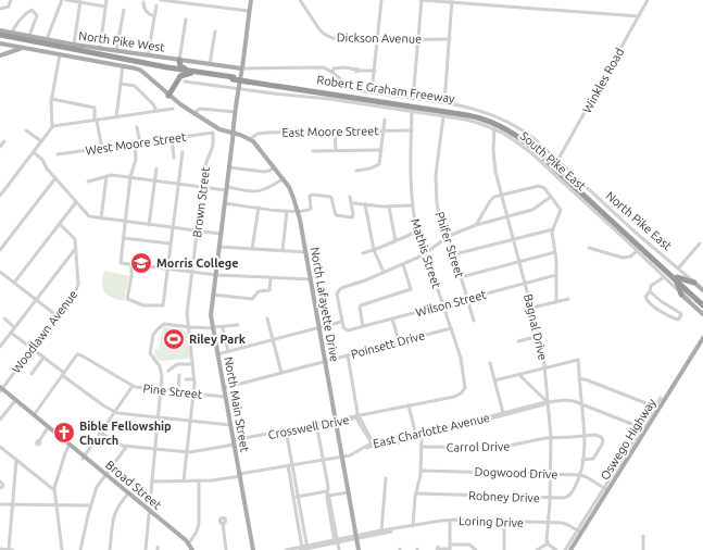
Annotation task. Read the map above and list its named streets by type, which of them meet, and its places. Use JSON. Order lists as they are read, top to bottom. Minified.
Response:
{"streets":{"highway":["Robert E Graham Freeway"],"main road":["North Pike West","South Pike East","North Pike East","North Lafayette Drive","North Main Street","Oswego Highway","Broad Street"],"street":["Dickson Avenue","Winkles Road","East Moore Street","West Moore Street","Brown Street","Phifer Street","Mathis Street","Wilson Street","Bagnal Drive","Woodlawn Avenue","Poinsett Drive","Pine Street","Crosswell Drive","East Charlotte Avenue","Carrol Drive","Dogwood Drive","Robney Drive","Loring Drive"]},"crossings":[["Winkles Road","North Pike East"],["Robert E Graham Freeway","South Pike East"],["East Moore Street","Mathis Street"],["East Moore Street","North Lafayette Drive"],["West Moore Street","Brown Street"],["South Pike East","Phifer Street"],["South Pike East","Mathis Street"],["South Pike East","Bagnal Drive"],["Brown Street","Pine Street"],["Brown Street","Crosswell Drive"],["Brown Street","East Charlotte Avenue"],["Phifer Street","Wilson Street"],["Mathis Street","Wilson Street"],["Mathis Street","Poinsett Drive"],["Mathis Street","Crosswell Drive"],["Wilson Street","Bagnal Drive"],["North Lafayette Drive","Poinsett Drive"],["North Lafayette Drive","North Main Street"],["North Lafayette Drive","Crosswell Drive"],["North Lafayette Drive","East Charlotte Avenue"],["North Lafayette Drive","Loring Drive"],["Bagnal Drive","East Charlotte Avenue"],["Bagnal Drive","Carrol Drive"],["Bagnal Drive","Dogwood Drive"],["Bagnal Drive","Robney Drive"],["Bagnal Drive","Loring Drive"],["Woodlawn Avenue","Broad Street"],["Poinsett Drive","North Main Street"],["Pine Street","North Main Street"],["North Main Street","Crosswell Drive"],["North Main Street","East Charlotte Avenue"],["East Charlotte Avenue","Oswego Highway"],["Oswego Highway","Dogwood Drive"],["Oswego Highway","Loring Drive"],["Dogwood Drive","Robney Drive"]],"places":{"school or university":["Morris College"],"sports":["Riley Park"],"church":["Bible Fellowship Church"]}}
